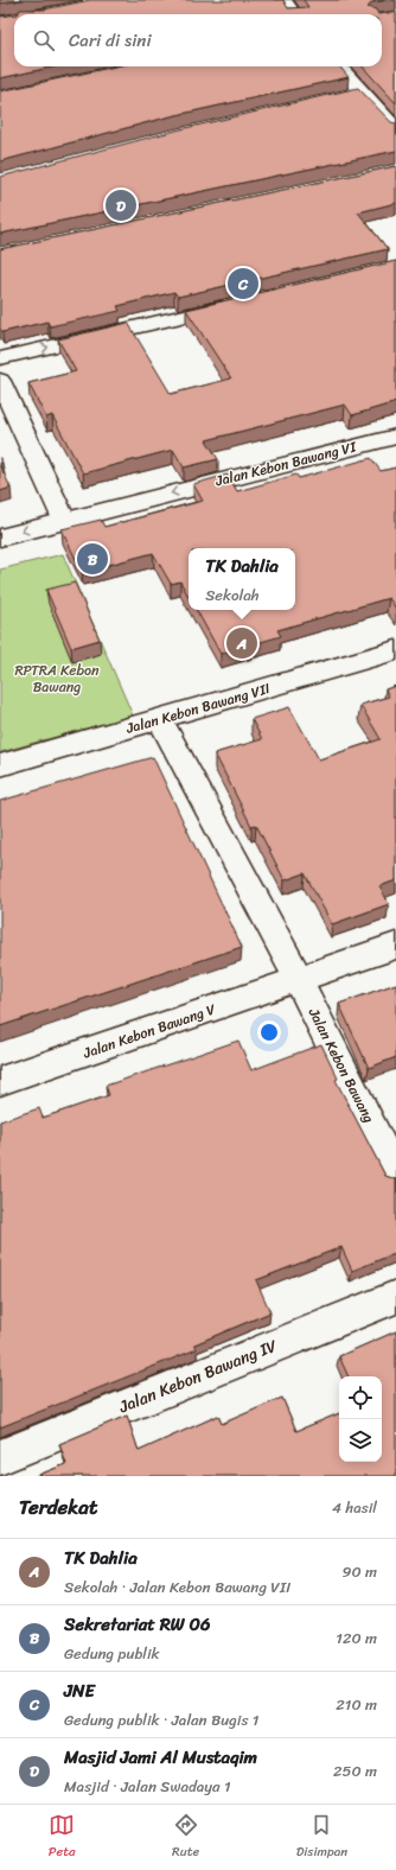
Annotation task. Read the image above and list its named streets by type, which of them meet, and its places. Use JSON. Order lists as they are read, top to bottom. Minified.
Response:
{"streets":{"street":["Jalan Kebon Bawang VI","Jalan Kebon Bawang VII","Jalan Kebon Bawang V","Jalan Kebon Bawang","Jalan Kebon Bawang IV"]},"crossings":[["Jalan Kebon Bawang V","Jalan Kebon Bawang"]],"parks":["RPTRA Kebon Bawang"],"page":{"search":"Cari di sini","pins":["D","C","B","A"],"popup":["TK Dahlia","Sekolah"],"heading":["Terdekat","4 hasil"],"list":[{"mark":"A","name":"TK Dahlia","note":"Sekolah · Jalan Kebon Bawang VII","value":"90 m"},{"mark":"B","name":"Sekretariat RW 06","note":"Gedung publik","value":"120 m"},{"mark":"C","name":"JNE","note":"Gedung publik · Jalan Bugis 1","value":"210 m"},{"mark":"D","name":"Masjid Jami Al Mustaqim","note":"Masjid · Jalan Swadaya 1","value":"250 m"}],"nav":["Peta","Rute","Disimpan"]}}
